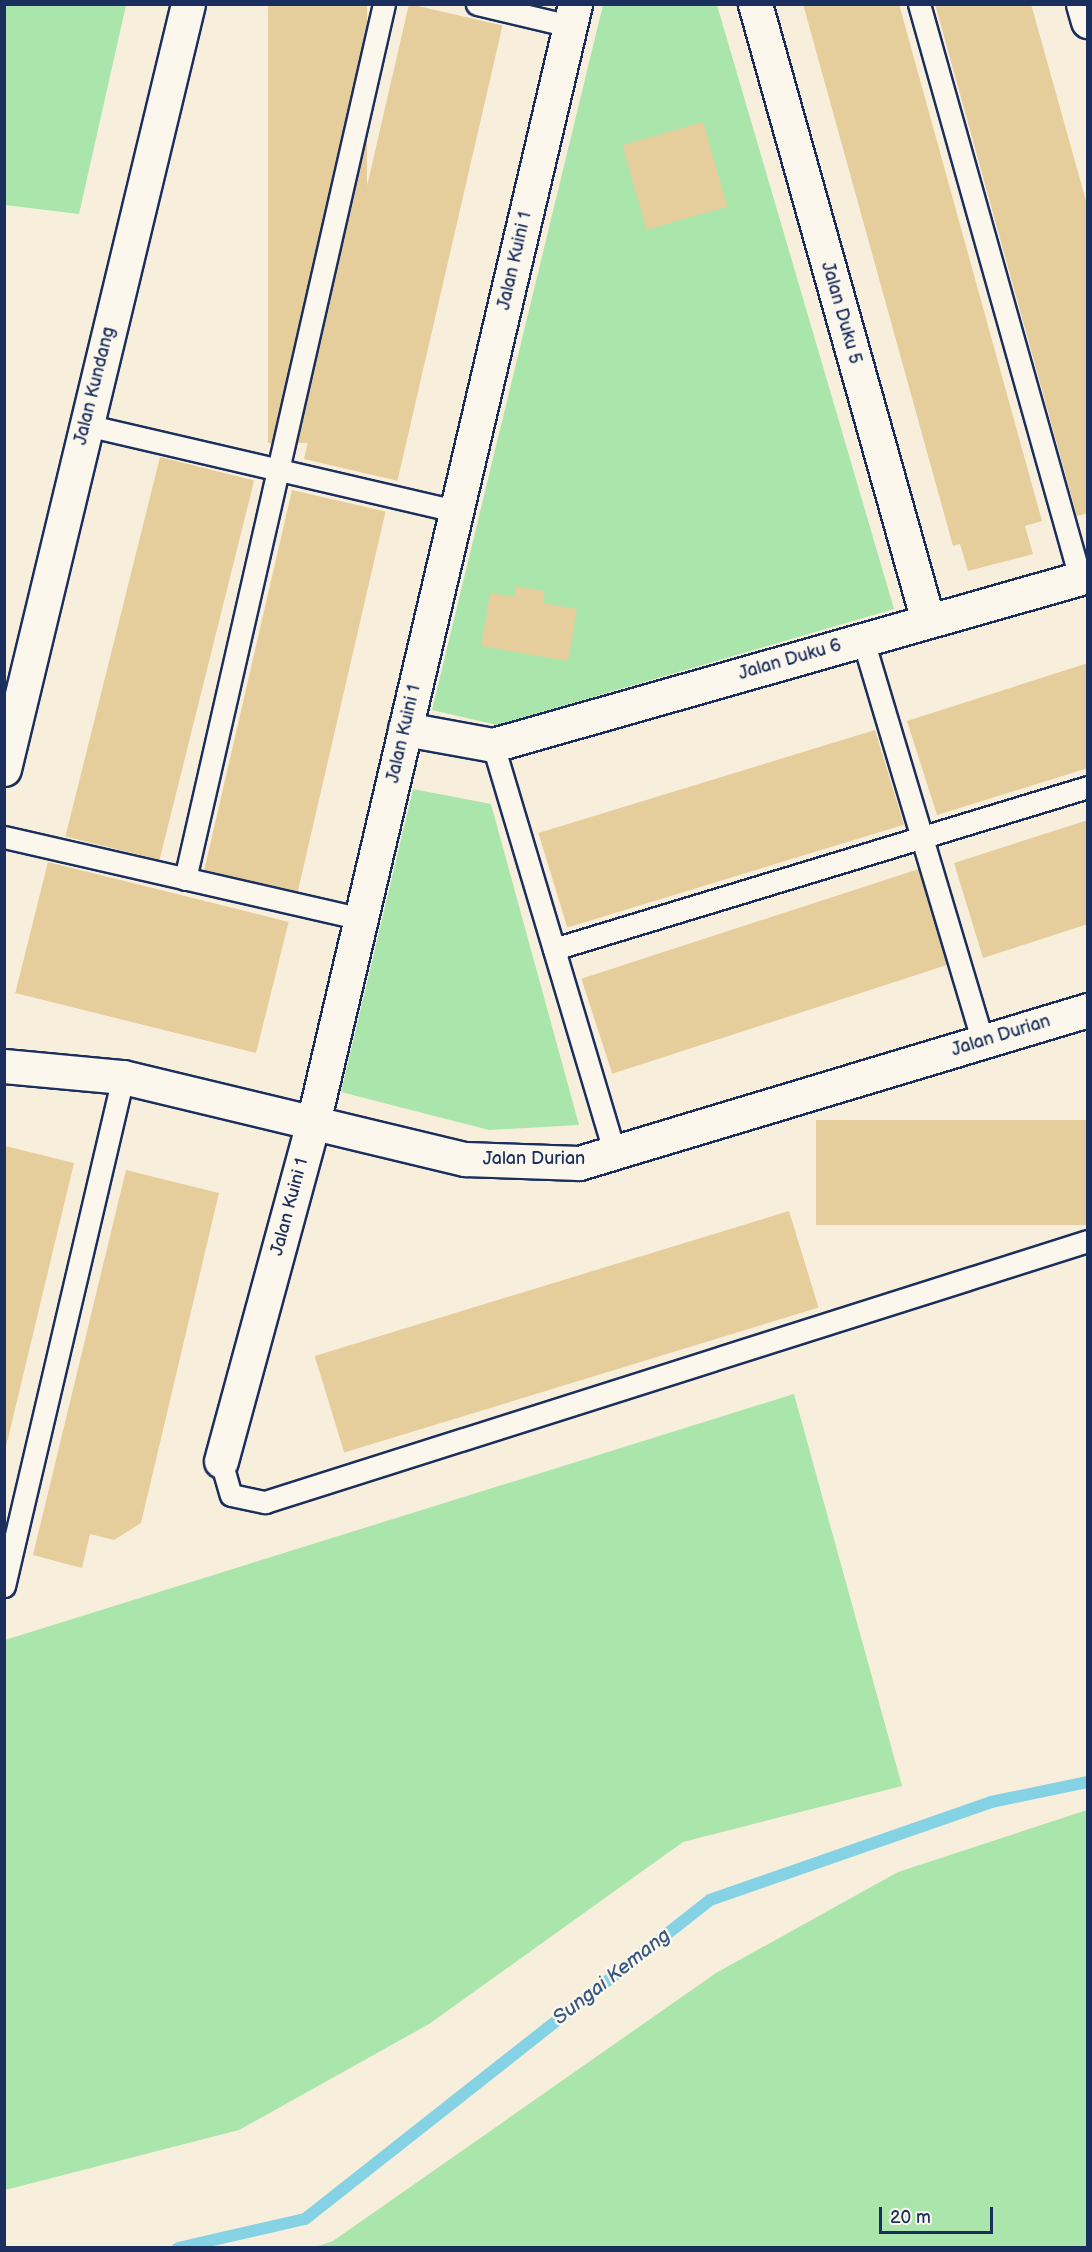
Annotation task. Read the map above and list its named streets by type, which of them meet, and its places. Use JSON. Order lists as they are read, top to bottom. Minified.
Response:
{"streets":{"street":["Jalan Kuini 1","Jalan Duku 5","Jalan Kundang","Jalan Duku 6","Jalan Durian"]},"crossings":[["Jalan Kuini 1","Jalan Durian"],["Jalan Duku 5","Jalan Duku 6"]],"water":["Sungai Kemang"],"scale_bar":"20 m"}
